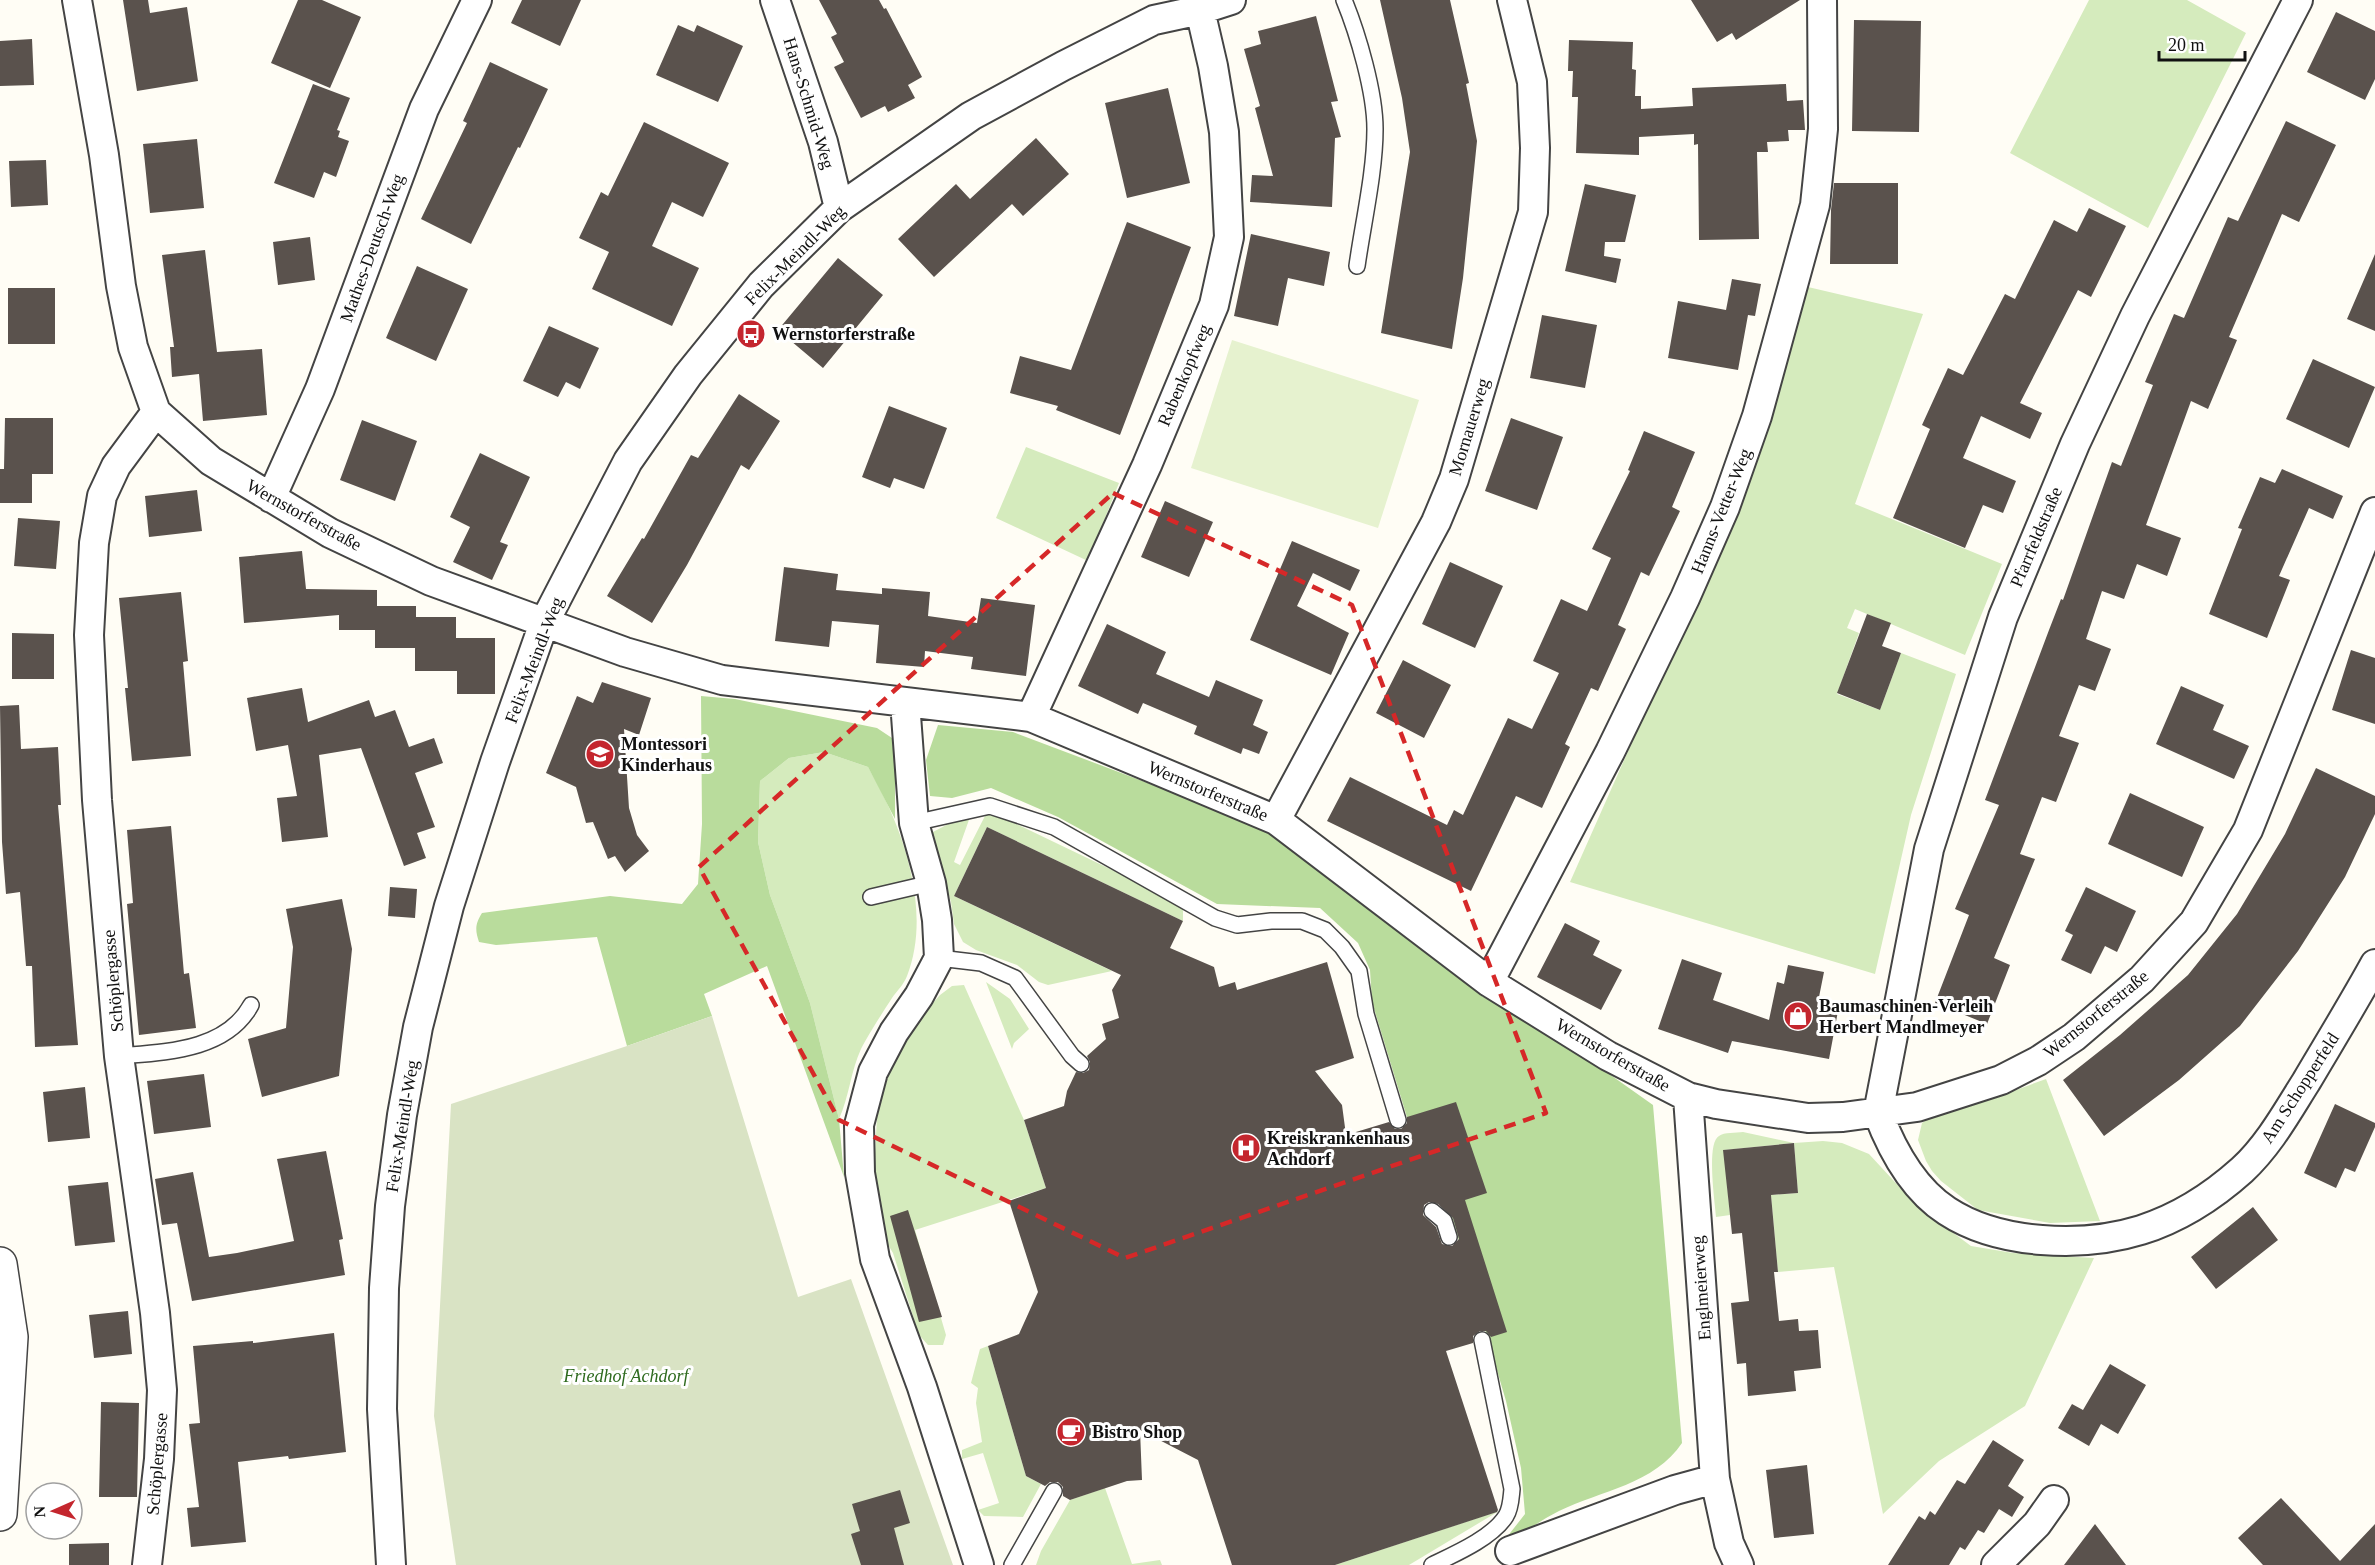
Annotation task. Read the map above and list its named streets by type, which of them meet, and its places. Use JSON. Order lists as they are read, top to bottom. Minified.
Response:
{"streets":{"street":["Hans-Schmid-Weg","Mathes-Deutsch-Weg","Felix-Meindl-Weg","Rabenkopfweg","Mornauerweg","Hanns-Vetter-Weg","Wernstorferstraße","Pfarrfeldstraße","Schöplergasse","Am Schopperfeld","Englmeierweg"]},"crossings":[["Hans-Schmid-Weg","Felix-Meindl-Weg"],["Mathes-Deutsch-Weg","Wernstorferstraße"],["Felix-Meindl-Weg","Rabenkopfweg"],["Felix-Meindl-Weg","Wernstorferstraße"],["Rabenkopfweg","Wernstorferstraße"],["Mornauerweg","Wernstorferstraße"],["Hanns-Vetter-Weg","Wernstorferstraße"],["Wernstorferstraße","Pfarrfeldstraße"],["Wernstorferstraße","Schöplergasse"],["Wernstorferstraße","Am Schopperfeld"],["Wernstorferstraße","Englmeierweg"],["Pfarrfeldstraße","Am Schopperfeld"]],"parks":["Friedhof Achdorf"],"places":{"bus stop":["Wernstorferstraße"],"school or university":["Montessori Kinderhaus"],"shop":["Baumaschinen-Verleih Herbert Mandlmeyer"],"hospital":["Kreiskrankenhaus Achdorf"],"cafe":["Bistro Shop"]},"scale_bar":"20 m","north":"left"}
